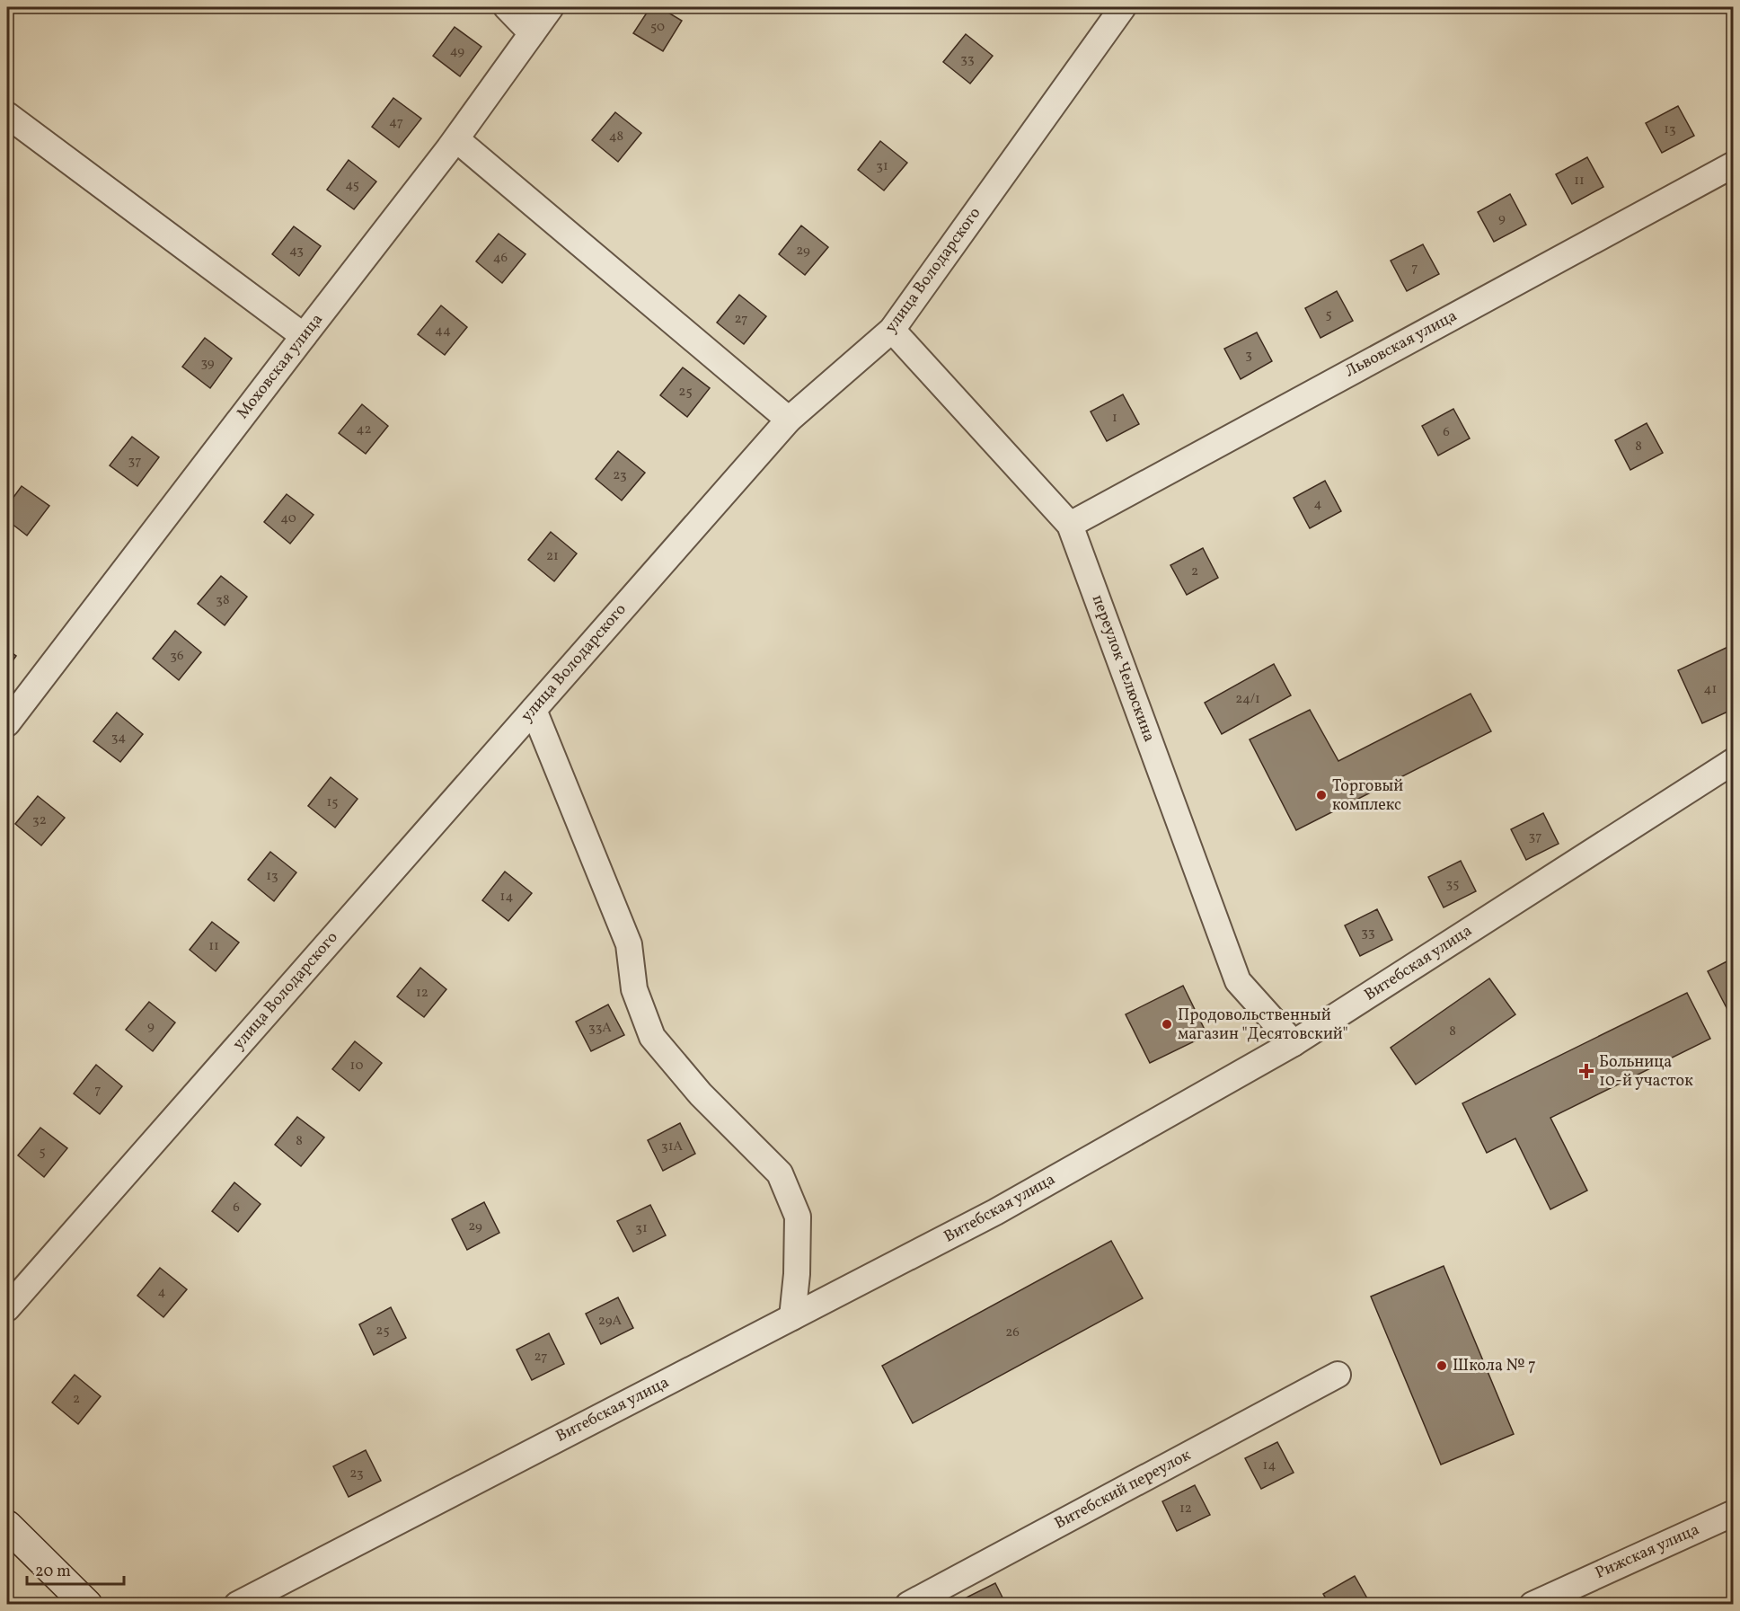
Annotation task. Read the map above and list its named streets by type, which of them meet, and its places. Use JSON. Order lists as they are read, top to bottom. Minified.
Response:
{"streets":{"street":["улица Володарского","Львовская улица","Моховская улица","переулок Челюскина","Витебская улица","Витебский переулок","Рижская улица"]},"crossings":[["улица Володарского","переулок Челюскина"],["Львовская улица","переулок Челюскина"],["переулок Челюскина","Витебская улица"]],"places":{"other":["Торговый комплекс","Продовольственный магазин \"Деcятовский\"","Школа № 7"],"health":["Больница 10-й участок"]},"house_numbers":["50","49","33","47","13","48","31","11","45","9","43","29","46","7","5","27","44","3","39","25","1","42","6","8","37","23","4","40","21","2","38","36","41","24/1","34","15","32","37","13","35","14","33","11","12","9","33А","8","10","7","8","31А","5","6","29","31","4","29А","25","26","27","2","14","23","12"],"scale_bar":"20 m"}
